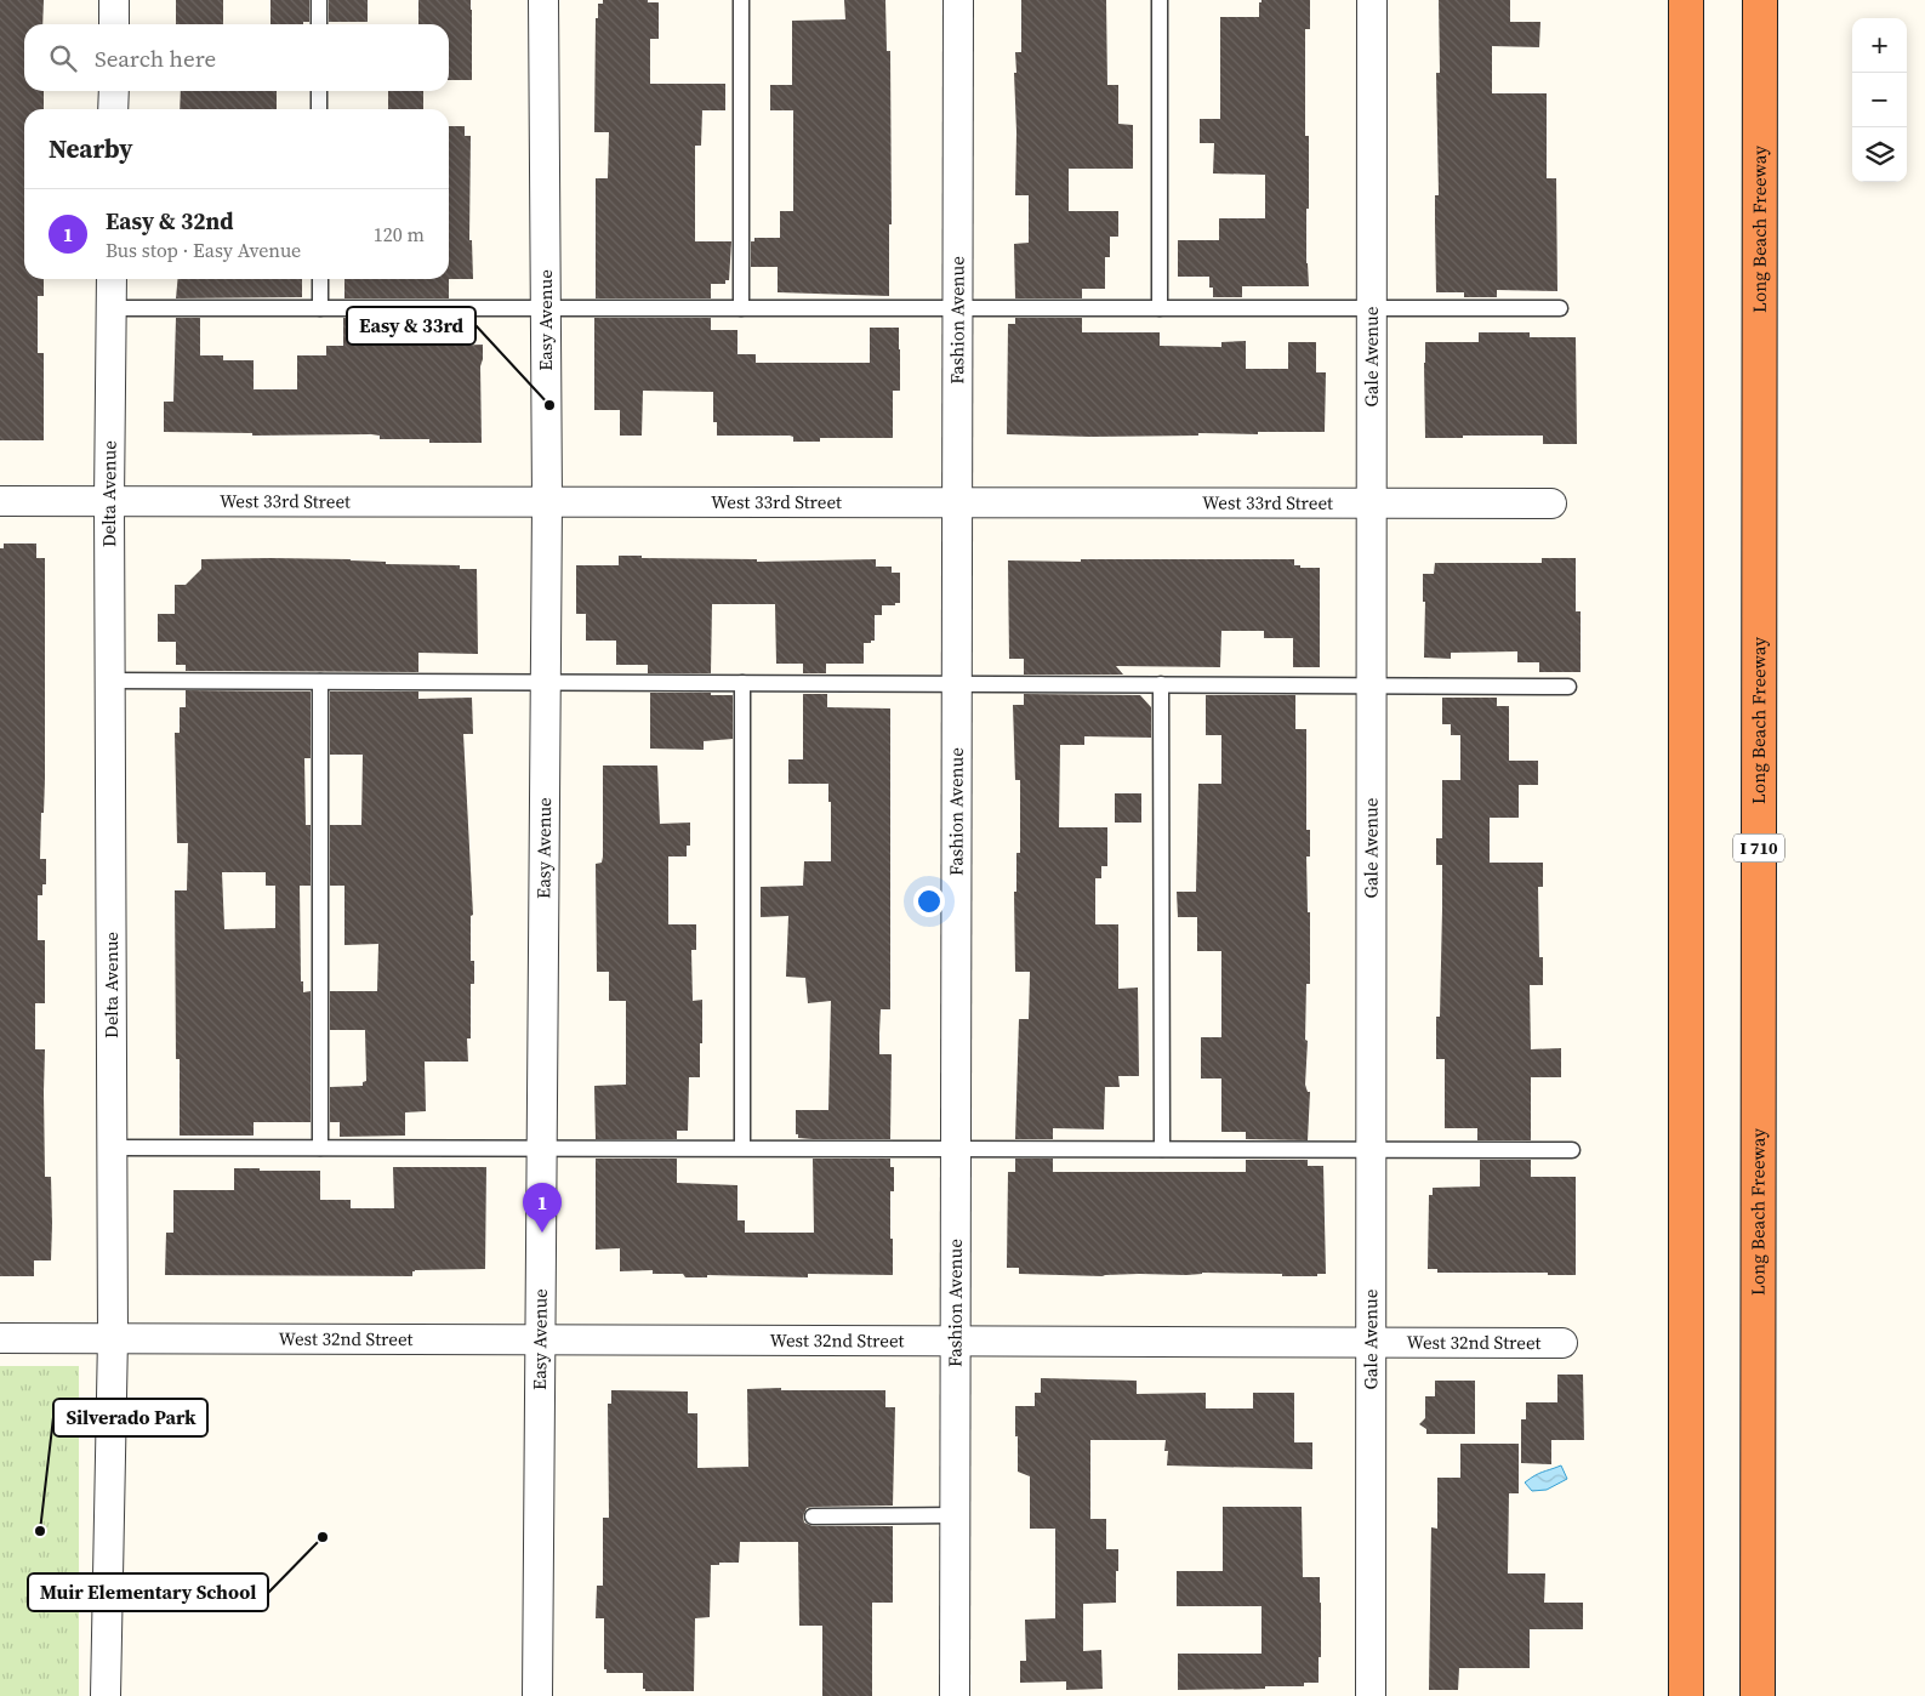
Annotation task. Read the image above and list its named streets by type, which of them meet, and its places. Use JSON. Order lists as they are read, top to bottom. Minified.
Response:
{"streets":{"highway":["Long Beach Freeway","I 710"],"street":["Easy Avenue","Fashion Avenue","Gale Avenue","Delta Avenue","West 33rd Street","West 32nd Street"]},"crossings":[["Easy Avenue","West 33rd Street"],["Easy Avenue","West 32nd Street"],["Fashion Avenue","West 33rd Street"],["Fashion Avenue","West 32nd Street"],["Gale Avenue","West 33rd Street"],["Gale Avenue","West 32nd Street"],["Delta Avenue","West 33rd Street"],["Delta Avenue","West 32nd Street"]],"places":["Easy & 33rd","Silverado Park","Muir Elementary School"],"page":{"map_buttons":["+","−"],"search":"Search here","heading":"Nearby","list":[{"mark":"1","name":"Easy & 32nd","note":"Bus stop · Easy Avenue","value":"120 m"}],"pins":"1"}}
